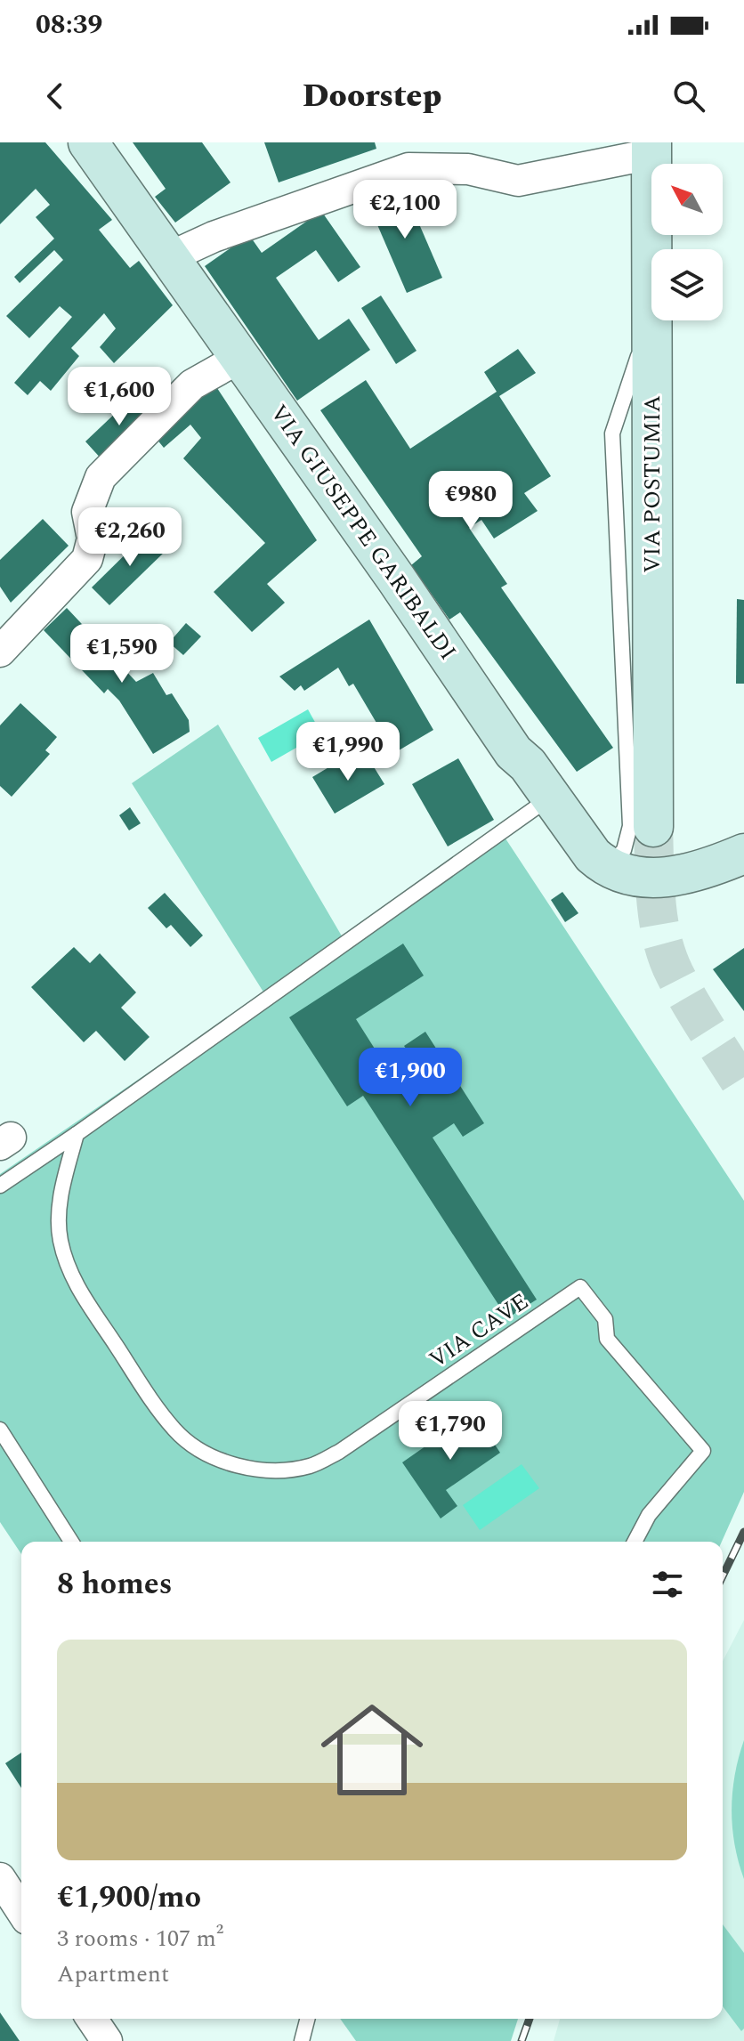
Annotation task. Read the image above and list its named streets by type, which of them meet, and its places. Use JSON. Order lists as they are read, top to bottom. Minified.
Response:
{"streets":{"street":["VIA POSTUMIA","VIA GIUSEPPE GARIBALDI"],"lane":["VIA CAVE"]},"north":"top left","page":{"status":"08:39","header":"Doorstep","price":["€2,100","€1,600","€980","€2,260","€1,590","€1,990","€1,900","€1,790"],"heading":"8 homes","list":[{"name":"€1,900/mo","note":"3 rooms · 107 m² · Apartment"}]}}
